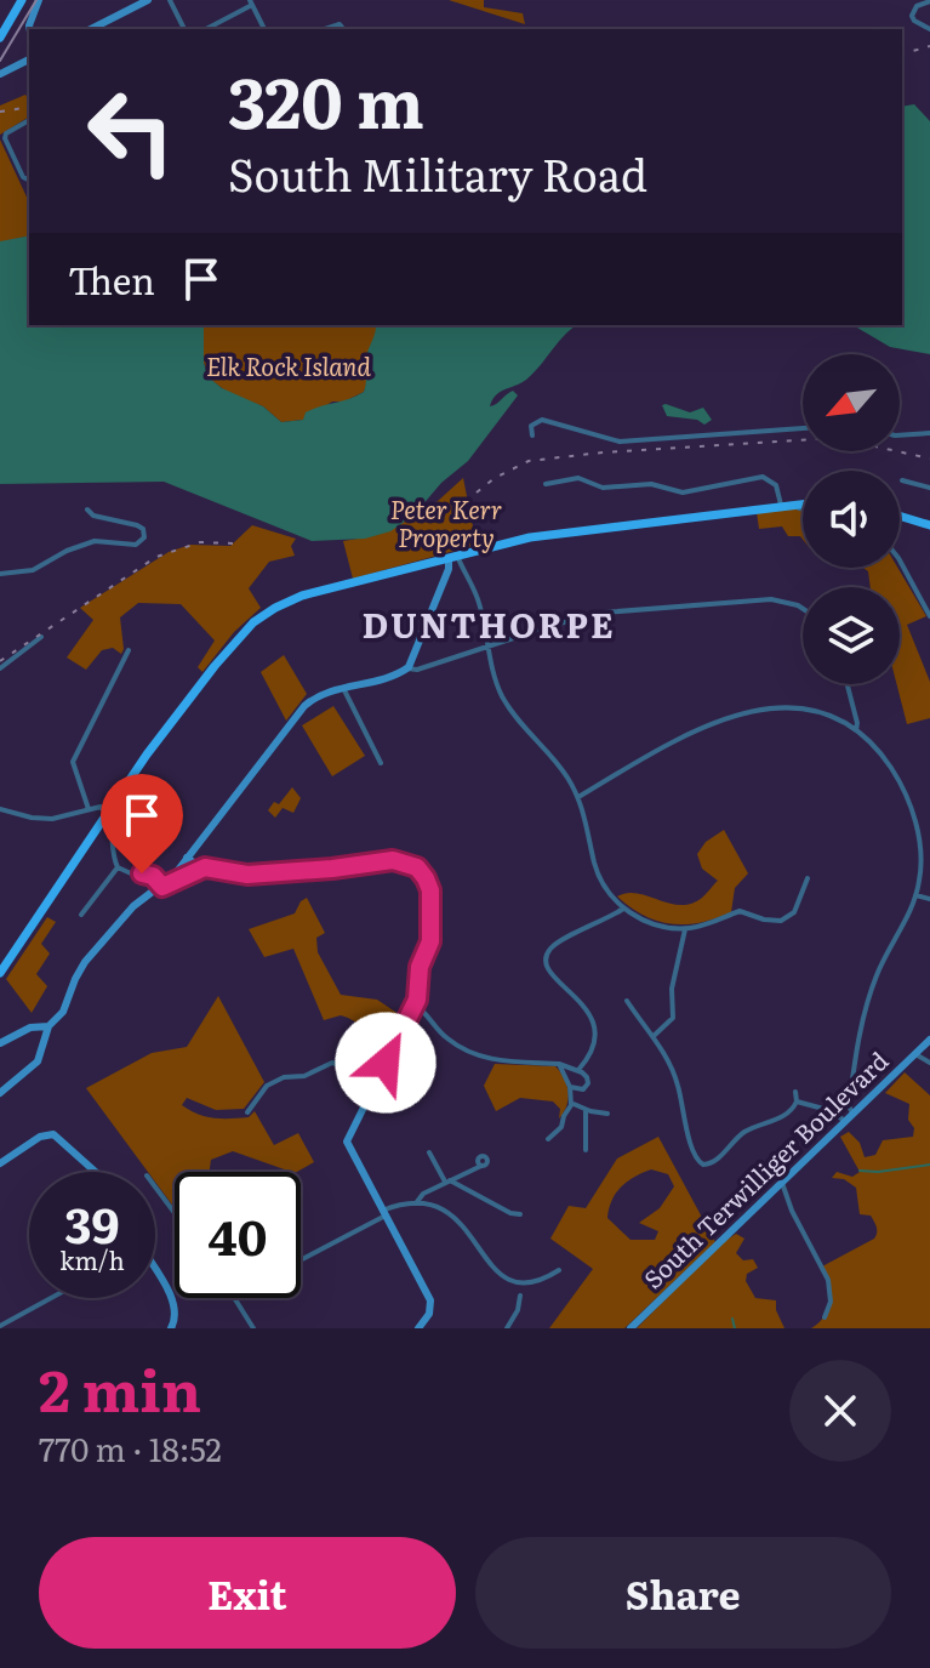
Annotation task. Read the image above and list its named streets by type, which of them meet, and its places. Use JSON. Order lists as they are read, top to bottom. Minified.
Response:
{"streets":{"street":["South Terwilliger Boulevard"]},"districts":["DUNTHORPE"],"parks":["Elk Rock Island","Peter Kerr Property"],"north":"bottom left","page":{"turn":["320 m","South Military Road"],"then":"Then","speed":"39 km/h","limit":"40","heading":["2 min","770 m · 18:52"],"buttons":["Exit","Share"]}}
